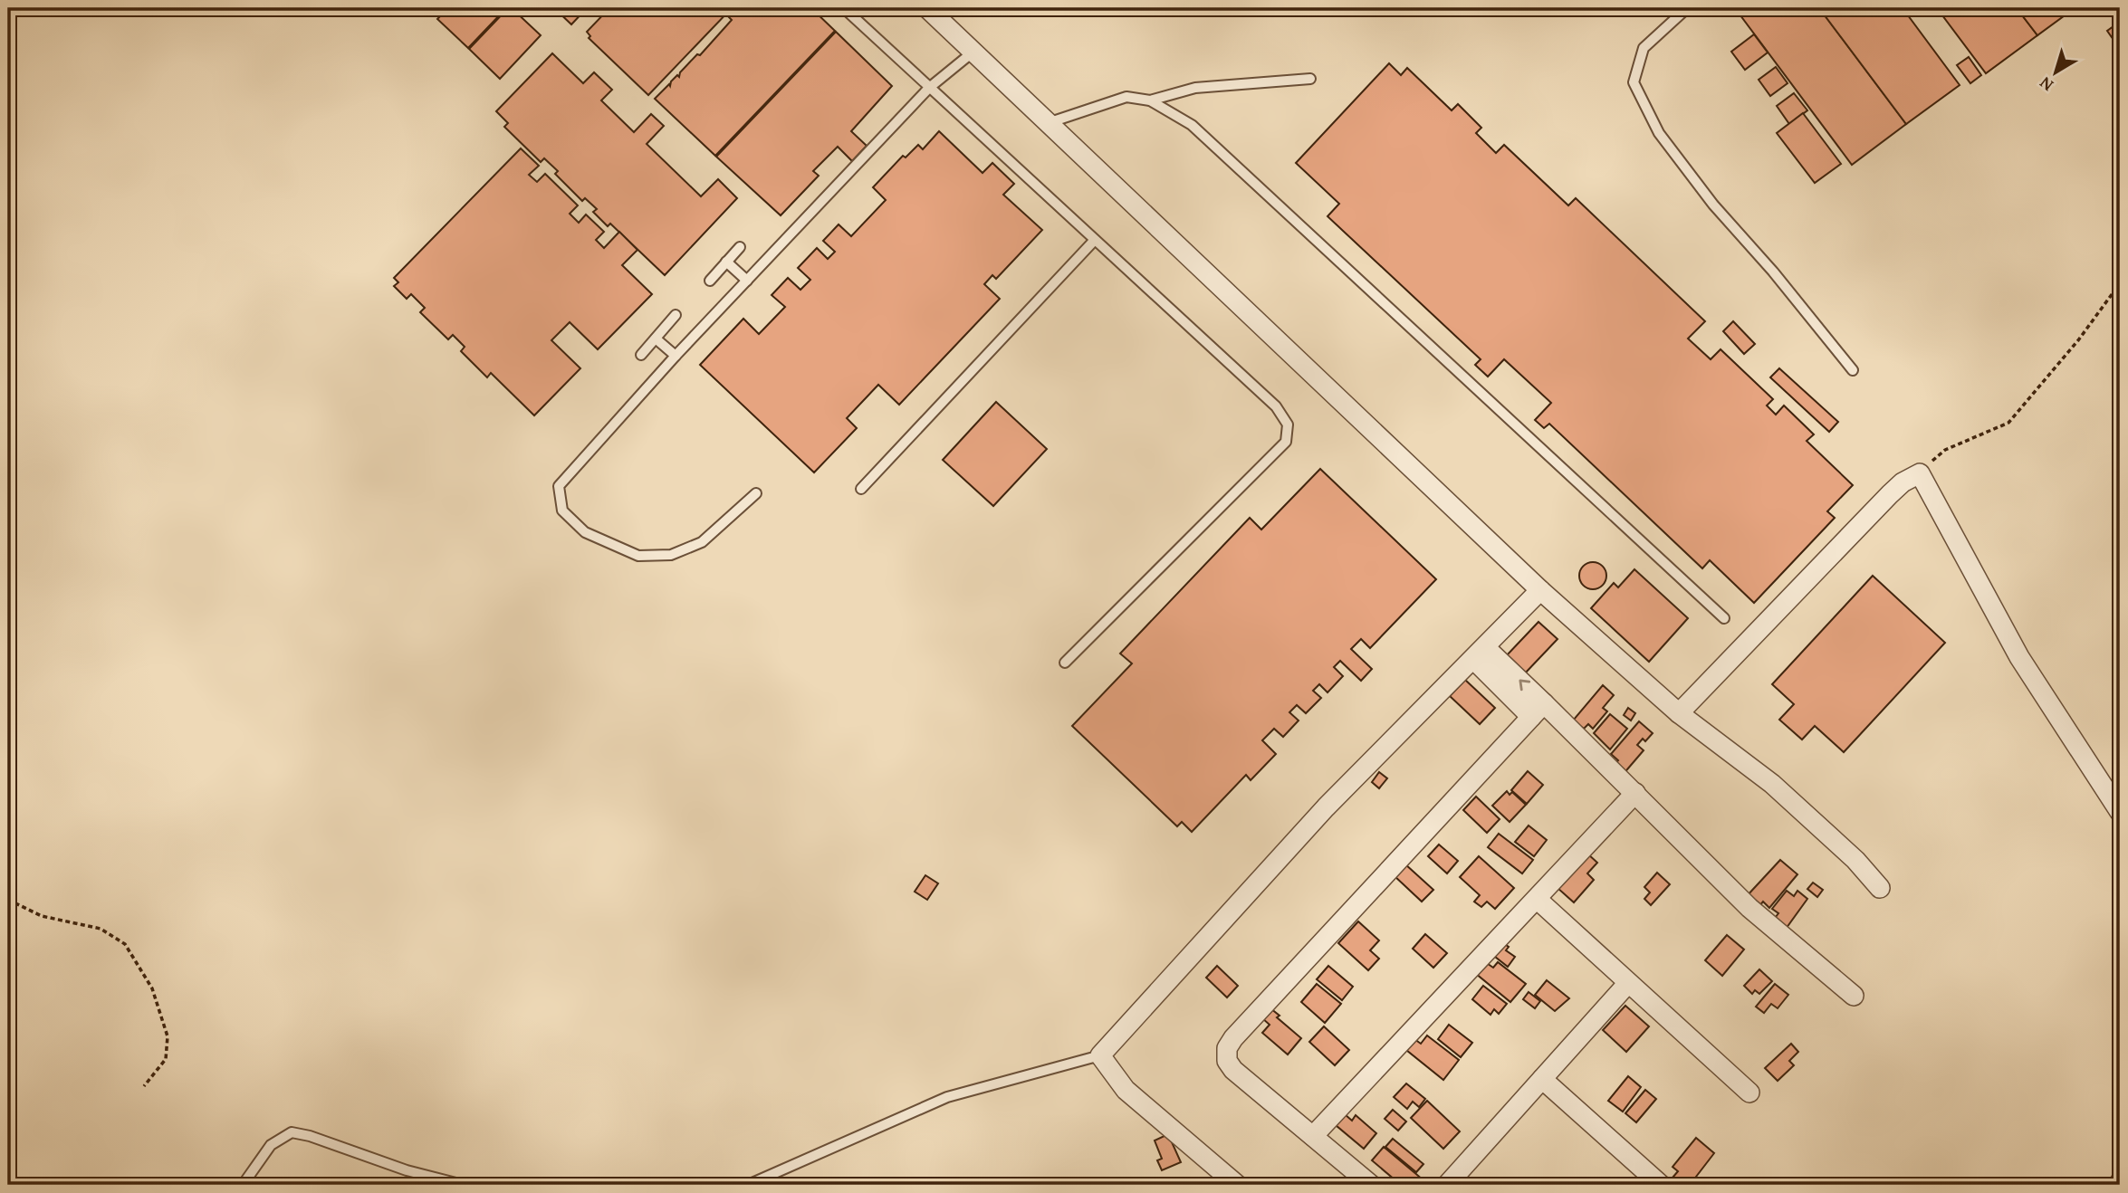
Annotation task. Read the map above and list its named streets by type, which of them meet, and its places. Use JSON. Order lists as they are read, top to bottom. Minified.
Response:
{"north":"bottom left"}
